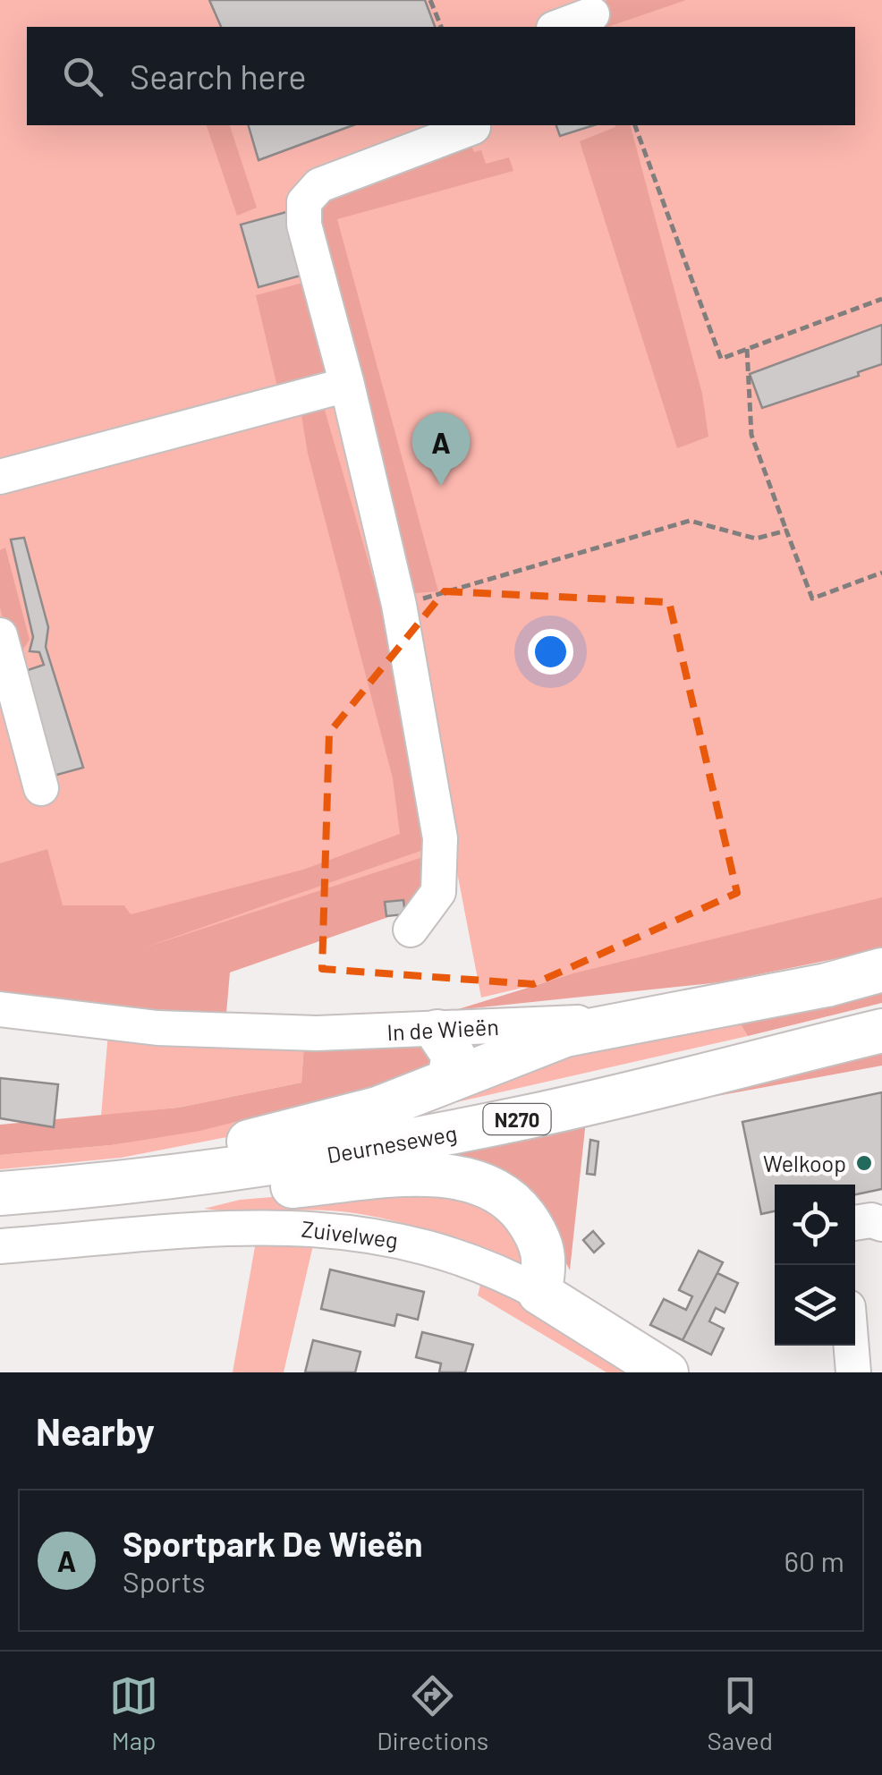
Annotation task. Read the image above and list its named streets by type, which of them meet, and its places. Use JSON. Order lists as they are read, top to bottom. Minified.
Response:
{"streets":{"main road":["In de Wieën","N270","Deurneseweg","Zuivelweg"]},"crossings":[["In de Wieën","N270"],["N270","Deurneseweg"],["N270","Zuivelweg"]],"places":["Welkoop"],"page":{"search":"Search here","pins":"A","heading":"Nearby","list":[{"mark":"A","name":"Sportpark De Wieën","note":"Sports","value":"60 m"}],"nav":["Map","Directions","Saved"]}}
